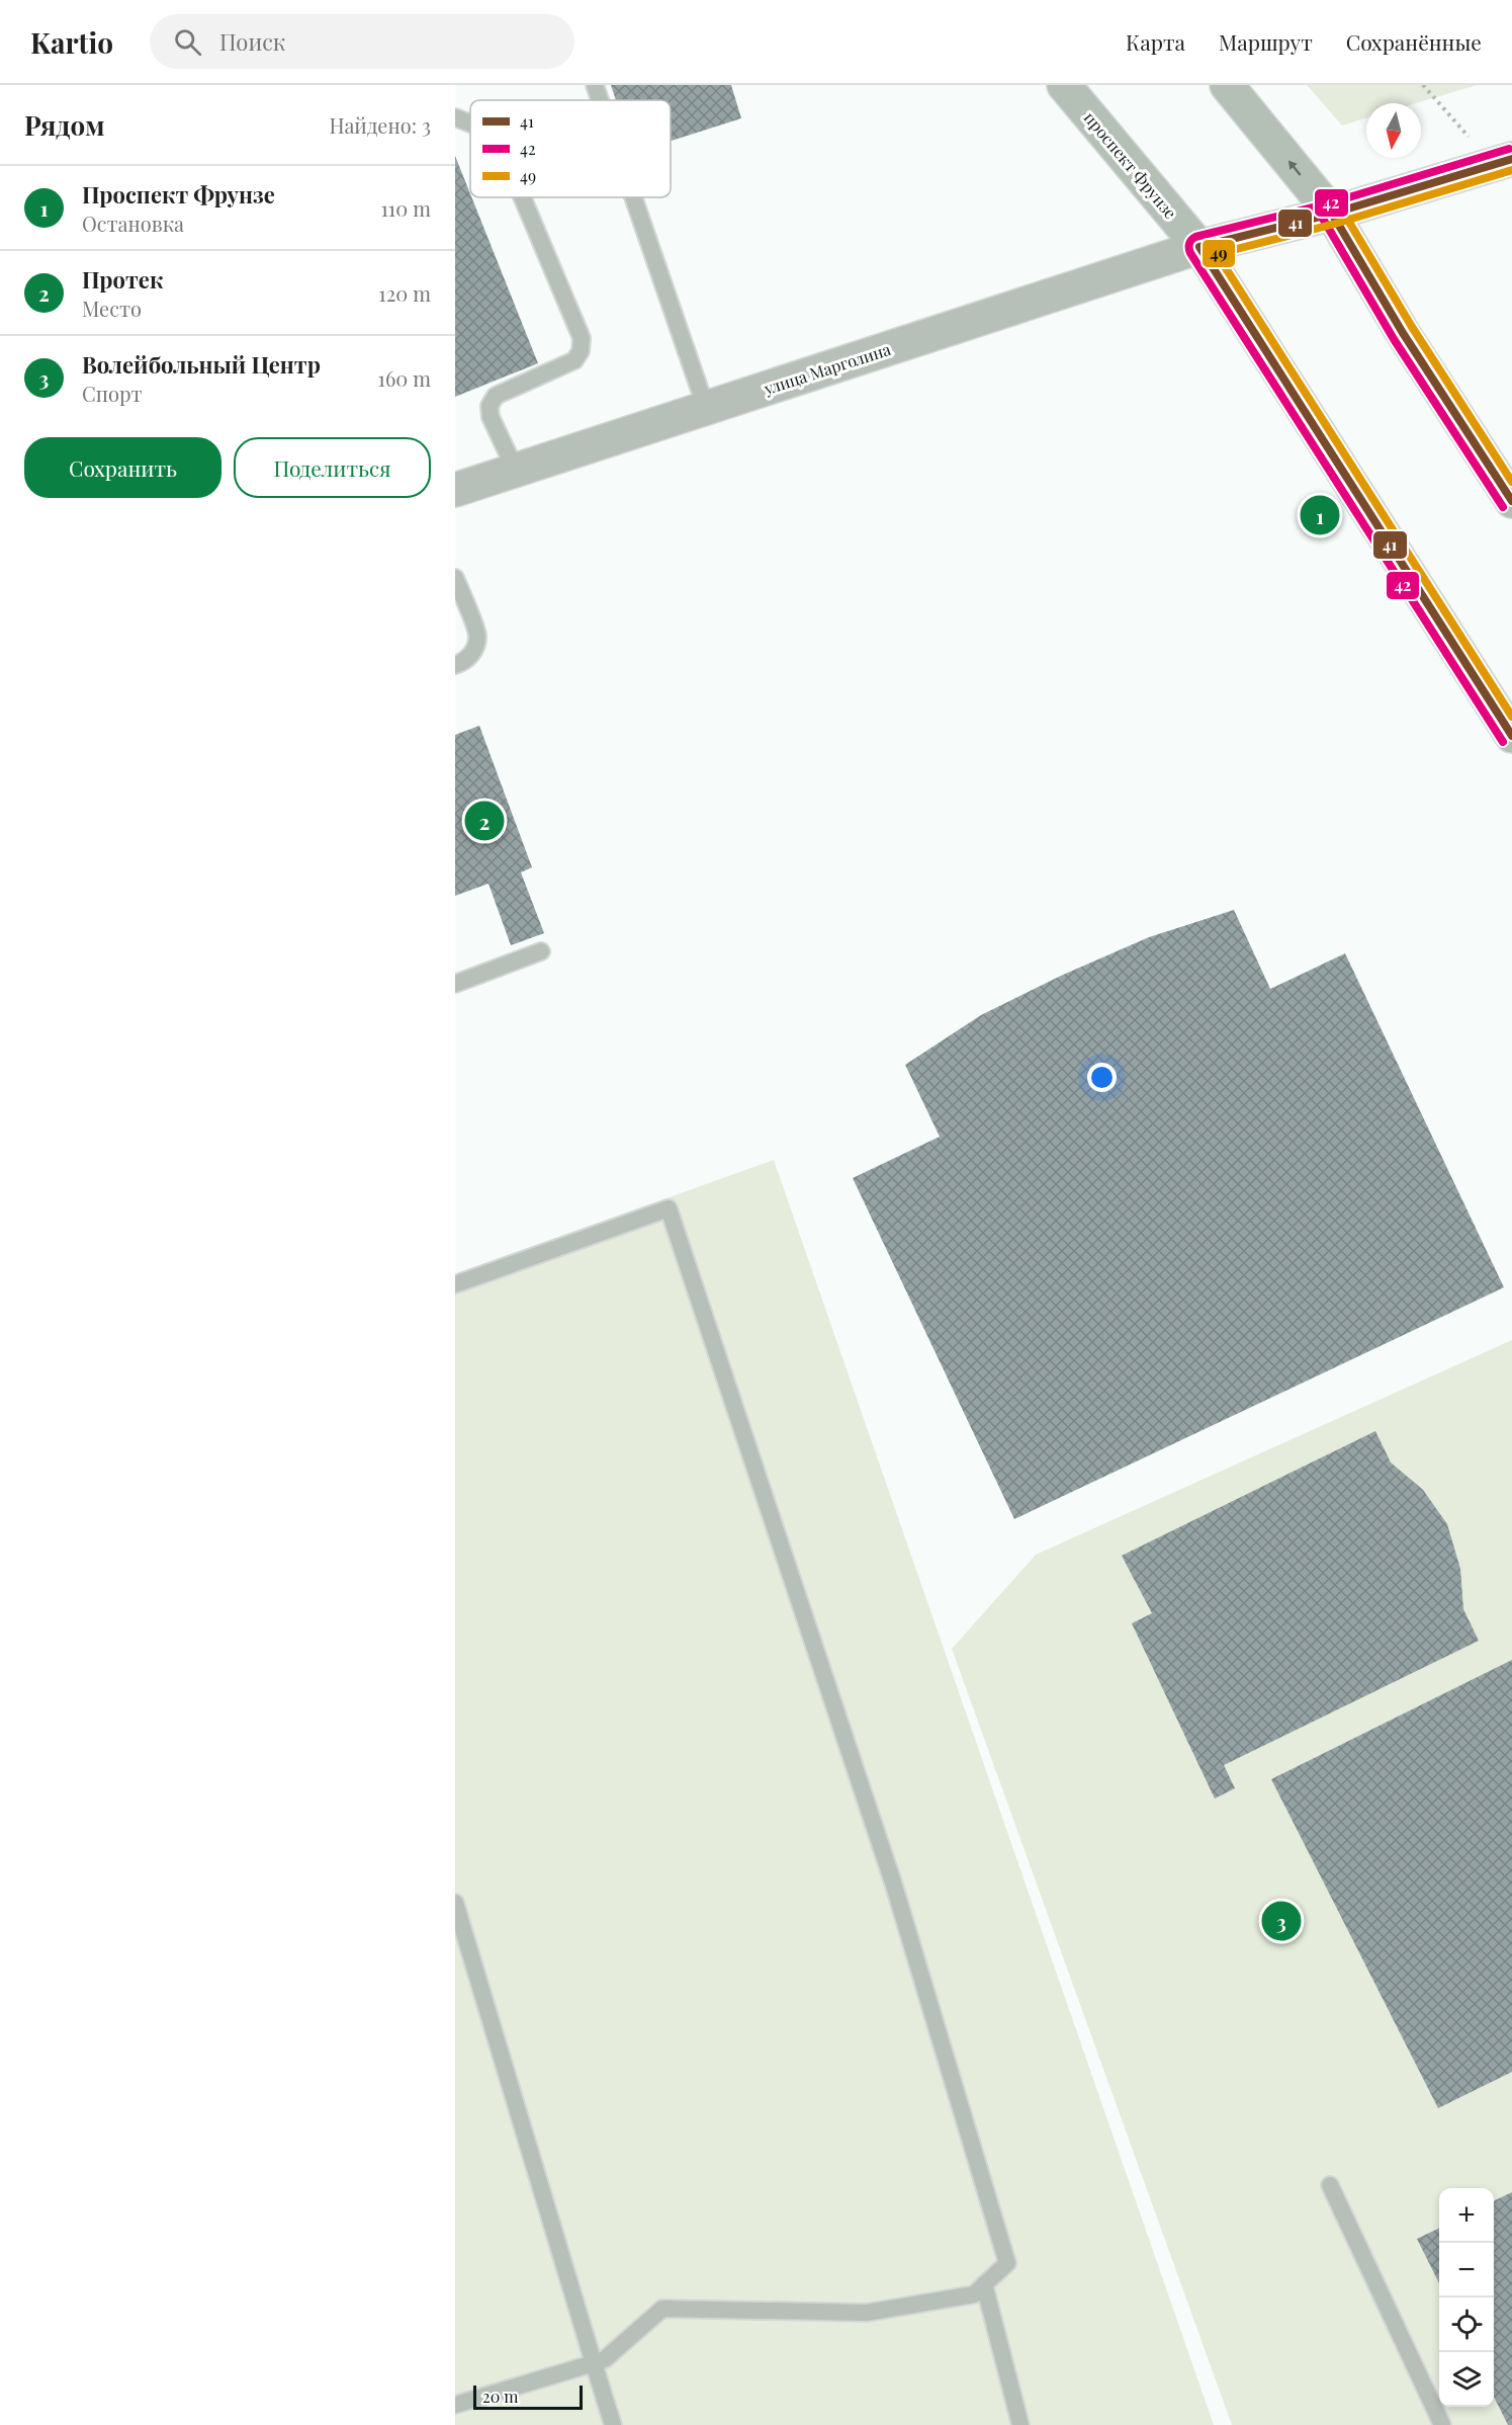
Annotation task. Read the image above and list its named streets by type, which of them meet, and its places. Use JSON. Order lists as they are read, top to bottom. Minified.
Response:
{"streets":{"main road":["проспект Фрунзе"],"street":["улица Марголина"]},"crossings":[["проспект Фрунзе","улица Марголина"]],"lines":["transit line 42","transit line 41","transit line 49"],"legend":["41","42","49"],"scale_bar":"20 m","north":"bottom","page":{"header":"Kartio","search":"Поиск","nav":["Карта","Маршрут","Сохранённые"],"heading":["Рядом","Найдено: 3"],"list":[{"mark":"1","name":"Проспект Фрунзе","note":"Остановка","value":"110 m"},{"mark":"2","name":"Протек","note":"Место","value":"120 m"},{"mark":"3","name":"Волейбольный Центр","note":"Спорт","value":"160 m"}],"buttons":["Сохранить","Поделиться"],"pins":["1","2","3"],"map_buttons":["+","−"],"scale":"20 m"}}
